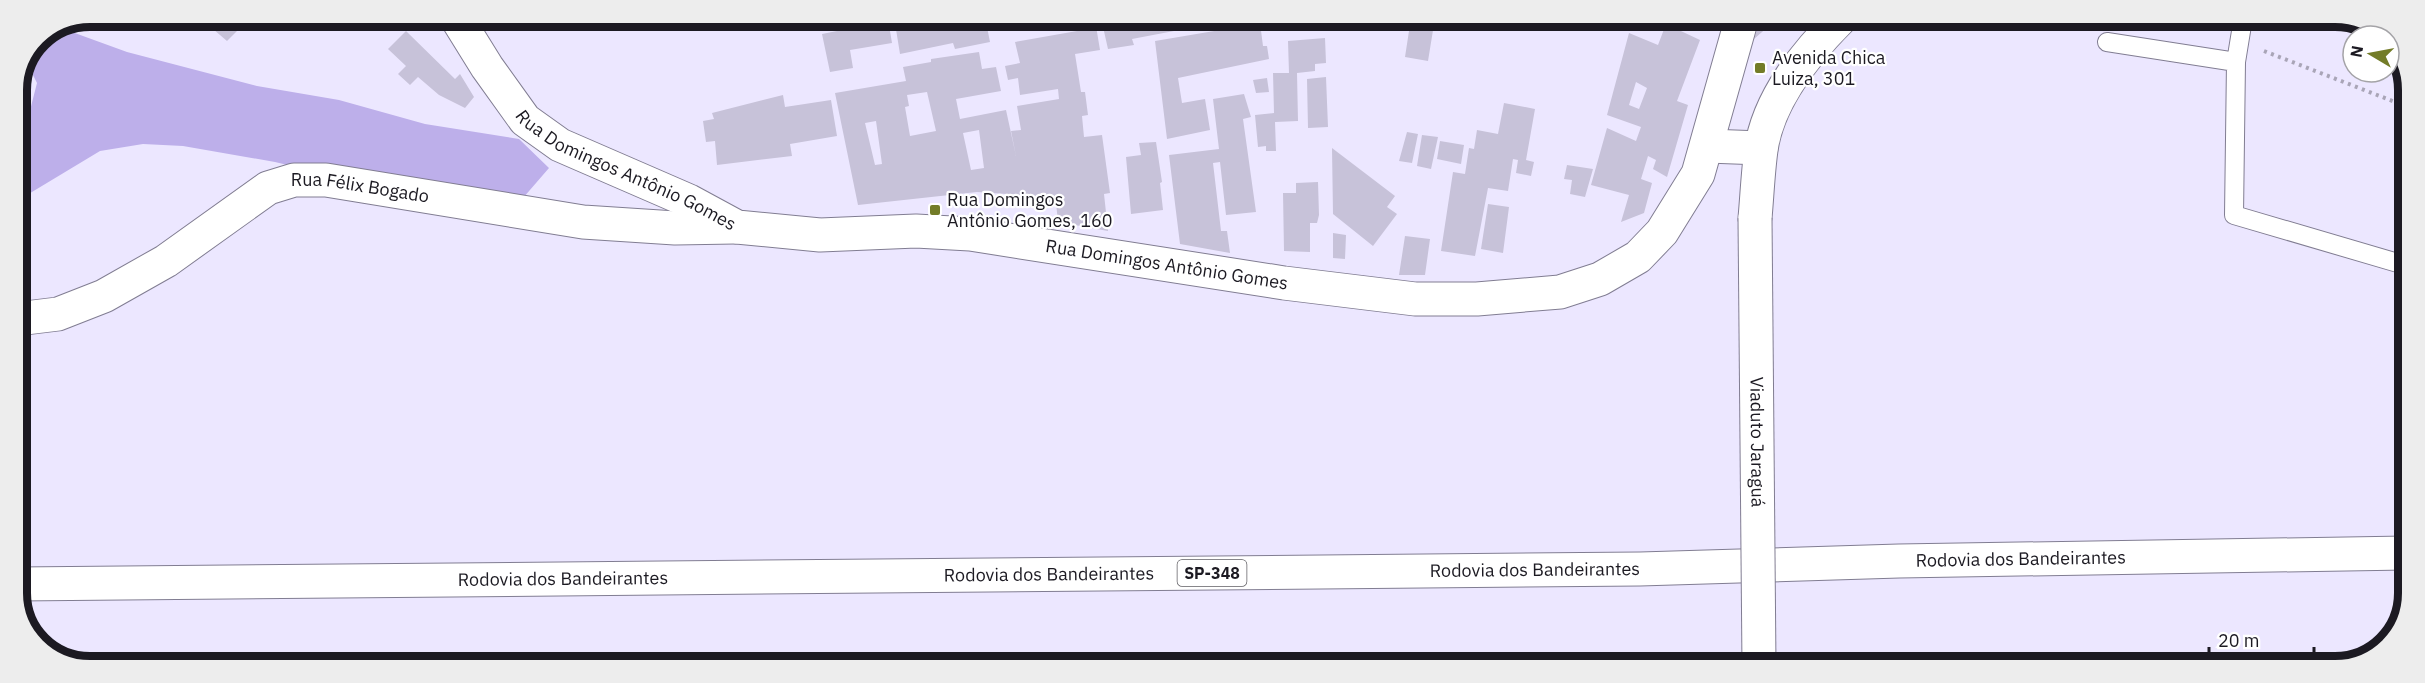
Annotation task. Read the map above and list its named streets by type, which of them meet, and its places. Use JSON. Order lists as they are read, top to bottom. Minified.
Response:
{"streets":{"main road":["Rua Domingos Antônio Gomes","Rua Félix Bogado","Viaduto Jaraguá","Rodovia dos Bandeirantes","SP-348"]},"crossings":[["Rua Domingos Antônio Gomes","Rua Félix Bogado"]],"places":{"transit":["Avenida Chica Luiza, 301","Rua Domingos Antônio Gomes, 160"]},"scale_bar":"20 m","north":"left"}
